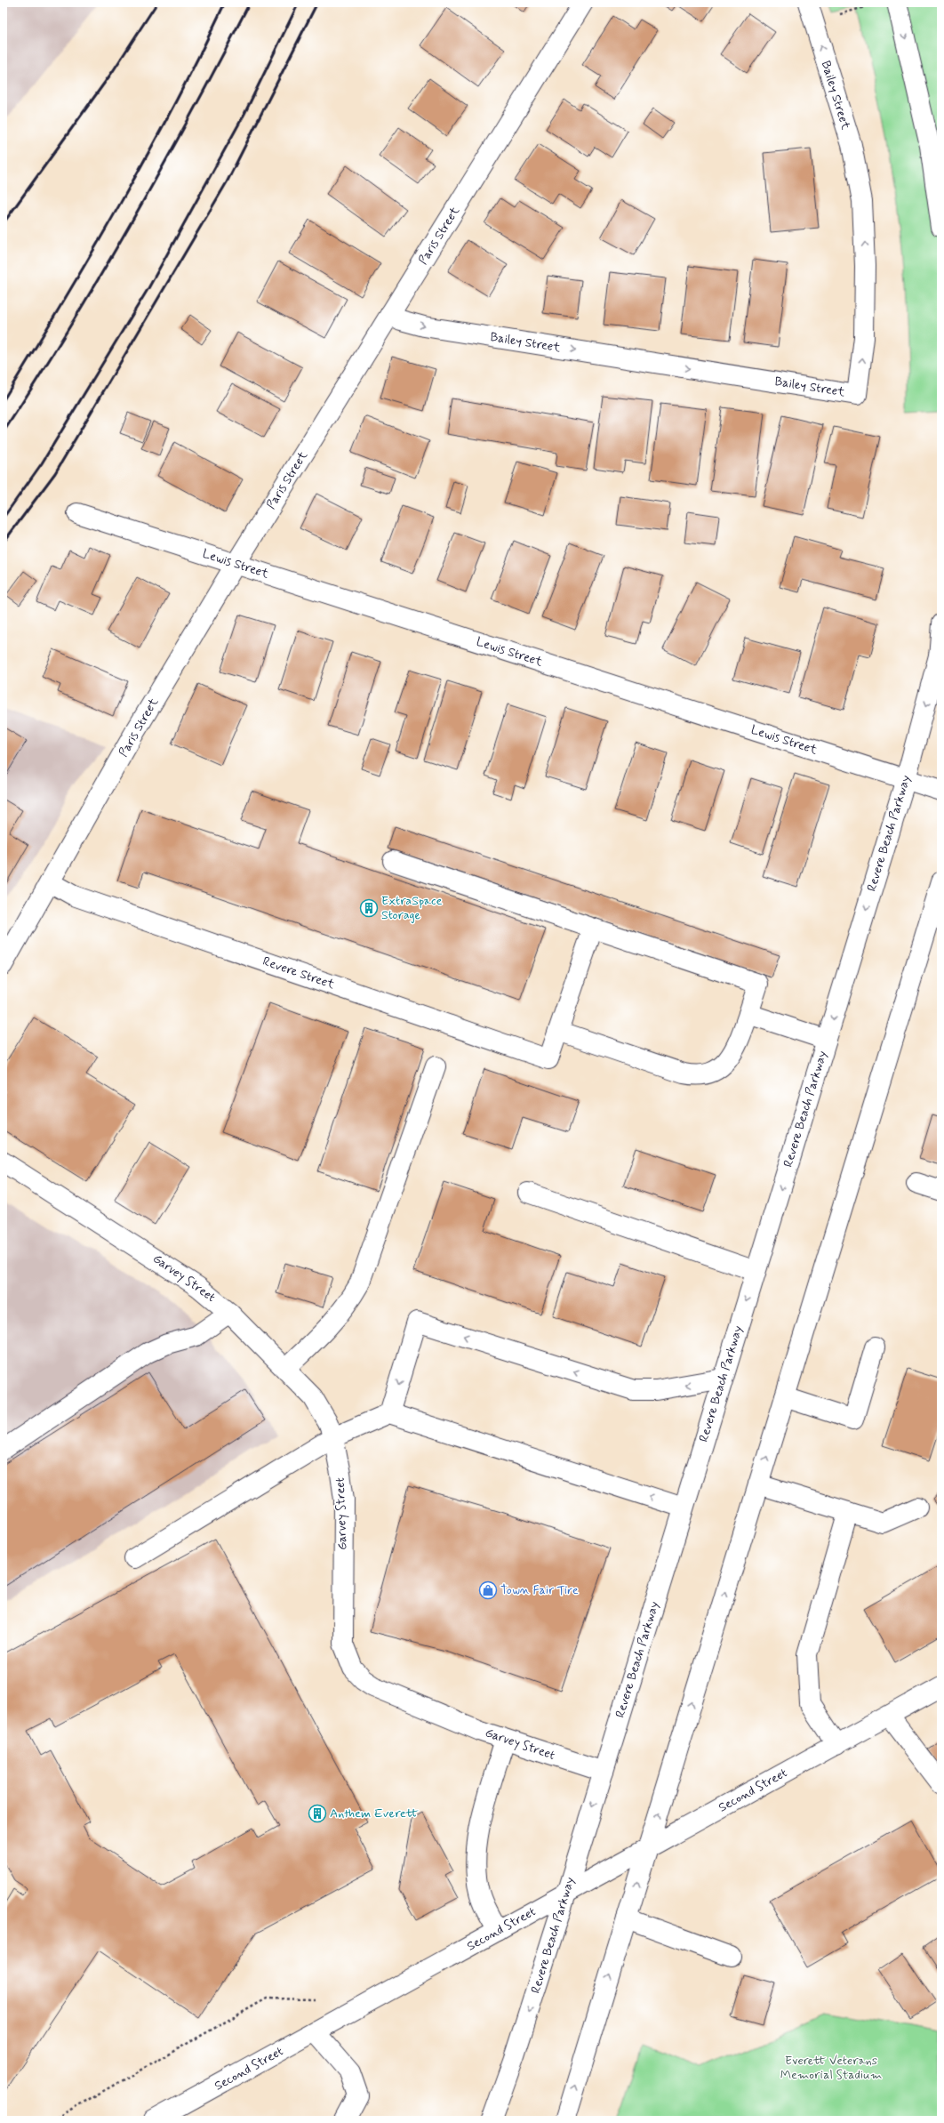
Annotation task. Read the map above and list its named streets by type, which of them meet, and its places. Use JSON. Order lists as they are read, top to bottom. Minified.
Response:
{"streets":{"main road":["Bailey Street","Paris Street","Lewis Street","Revere Beach Parkway","Revere Street","Garvey Street","Second Street"]},"crossings":[["Bailey Street","Paris Street"],["Paris Street","Lewis Street"],["Paris Street","Revere Street"],["Lewis Street","Revere Beach Parkway"],["Revere Beach Parkway","Garvey Street"],["Revere Beach Parkway","Second Street"]],"parks":["Everett Veterans Memorial Stadium"],"places":{"building":["ExtraSpace Storage","Anthem Everett"],"shop":["Town Fair Tire"]}}
